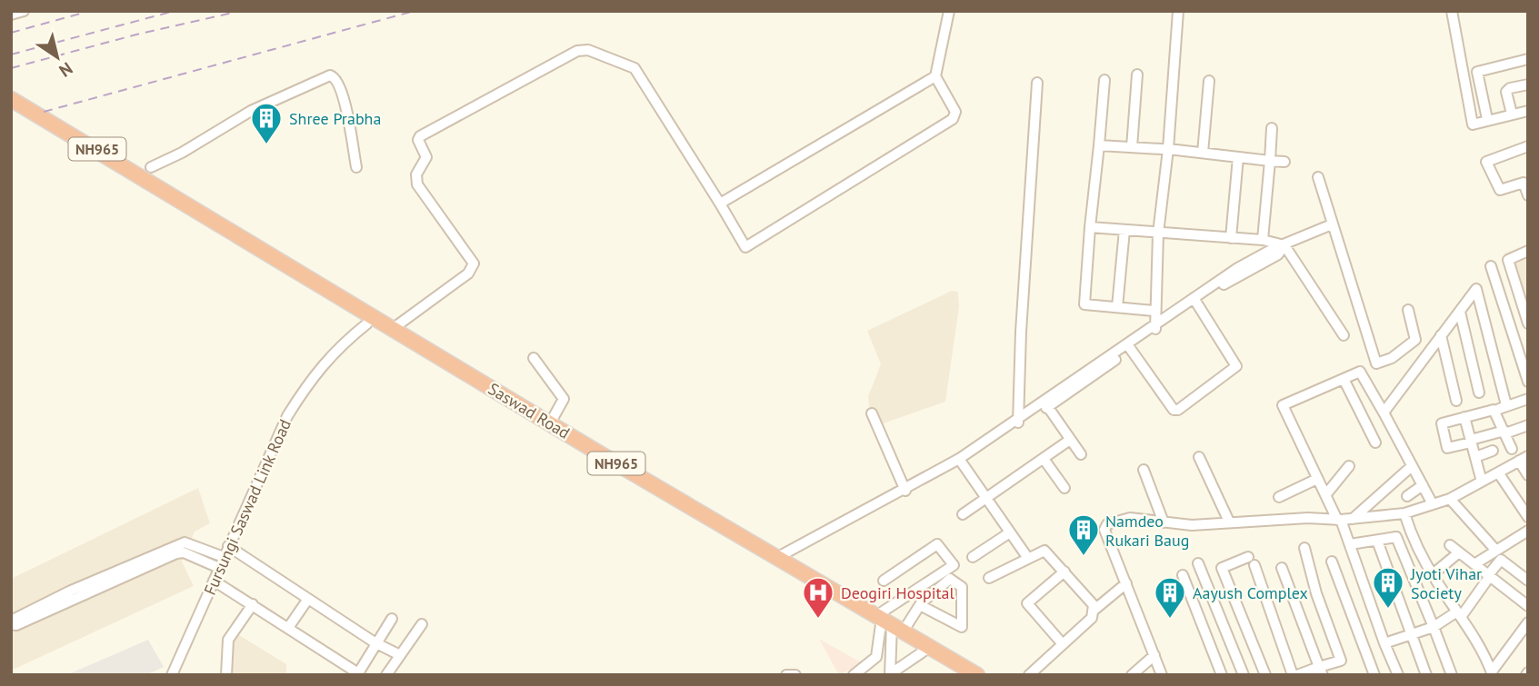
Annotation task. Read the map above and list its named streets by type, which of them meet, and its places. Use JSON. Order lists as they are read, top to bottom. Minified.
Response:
{"streets":{"highway":["NH965","Saswad Road"],"street":["Fursungi Saswad Link Road"]},"places":{"building":["Shree Prabha","Namdeo Rukari Baug","Jyoti Vihar Society","Aayush Complex"],"hospital":["Deogiri Hospital"]},"north":"bottom right"}
